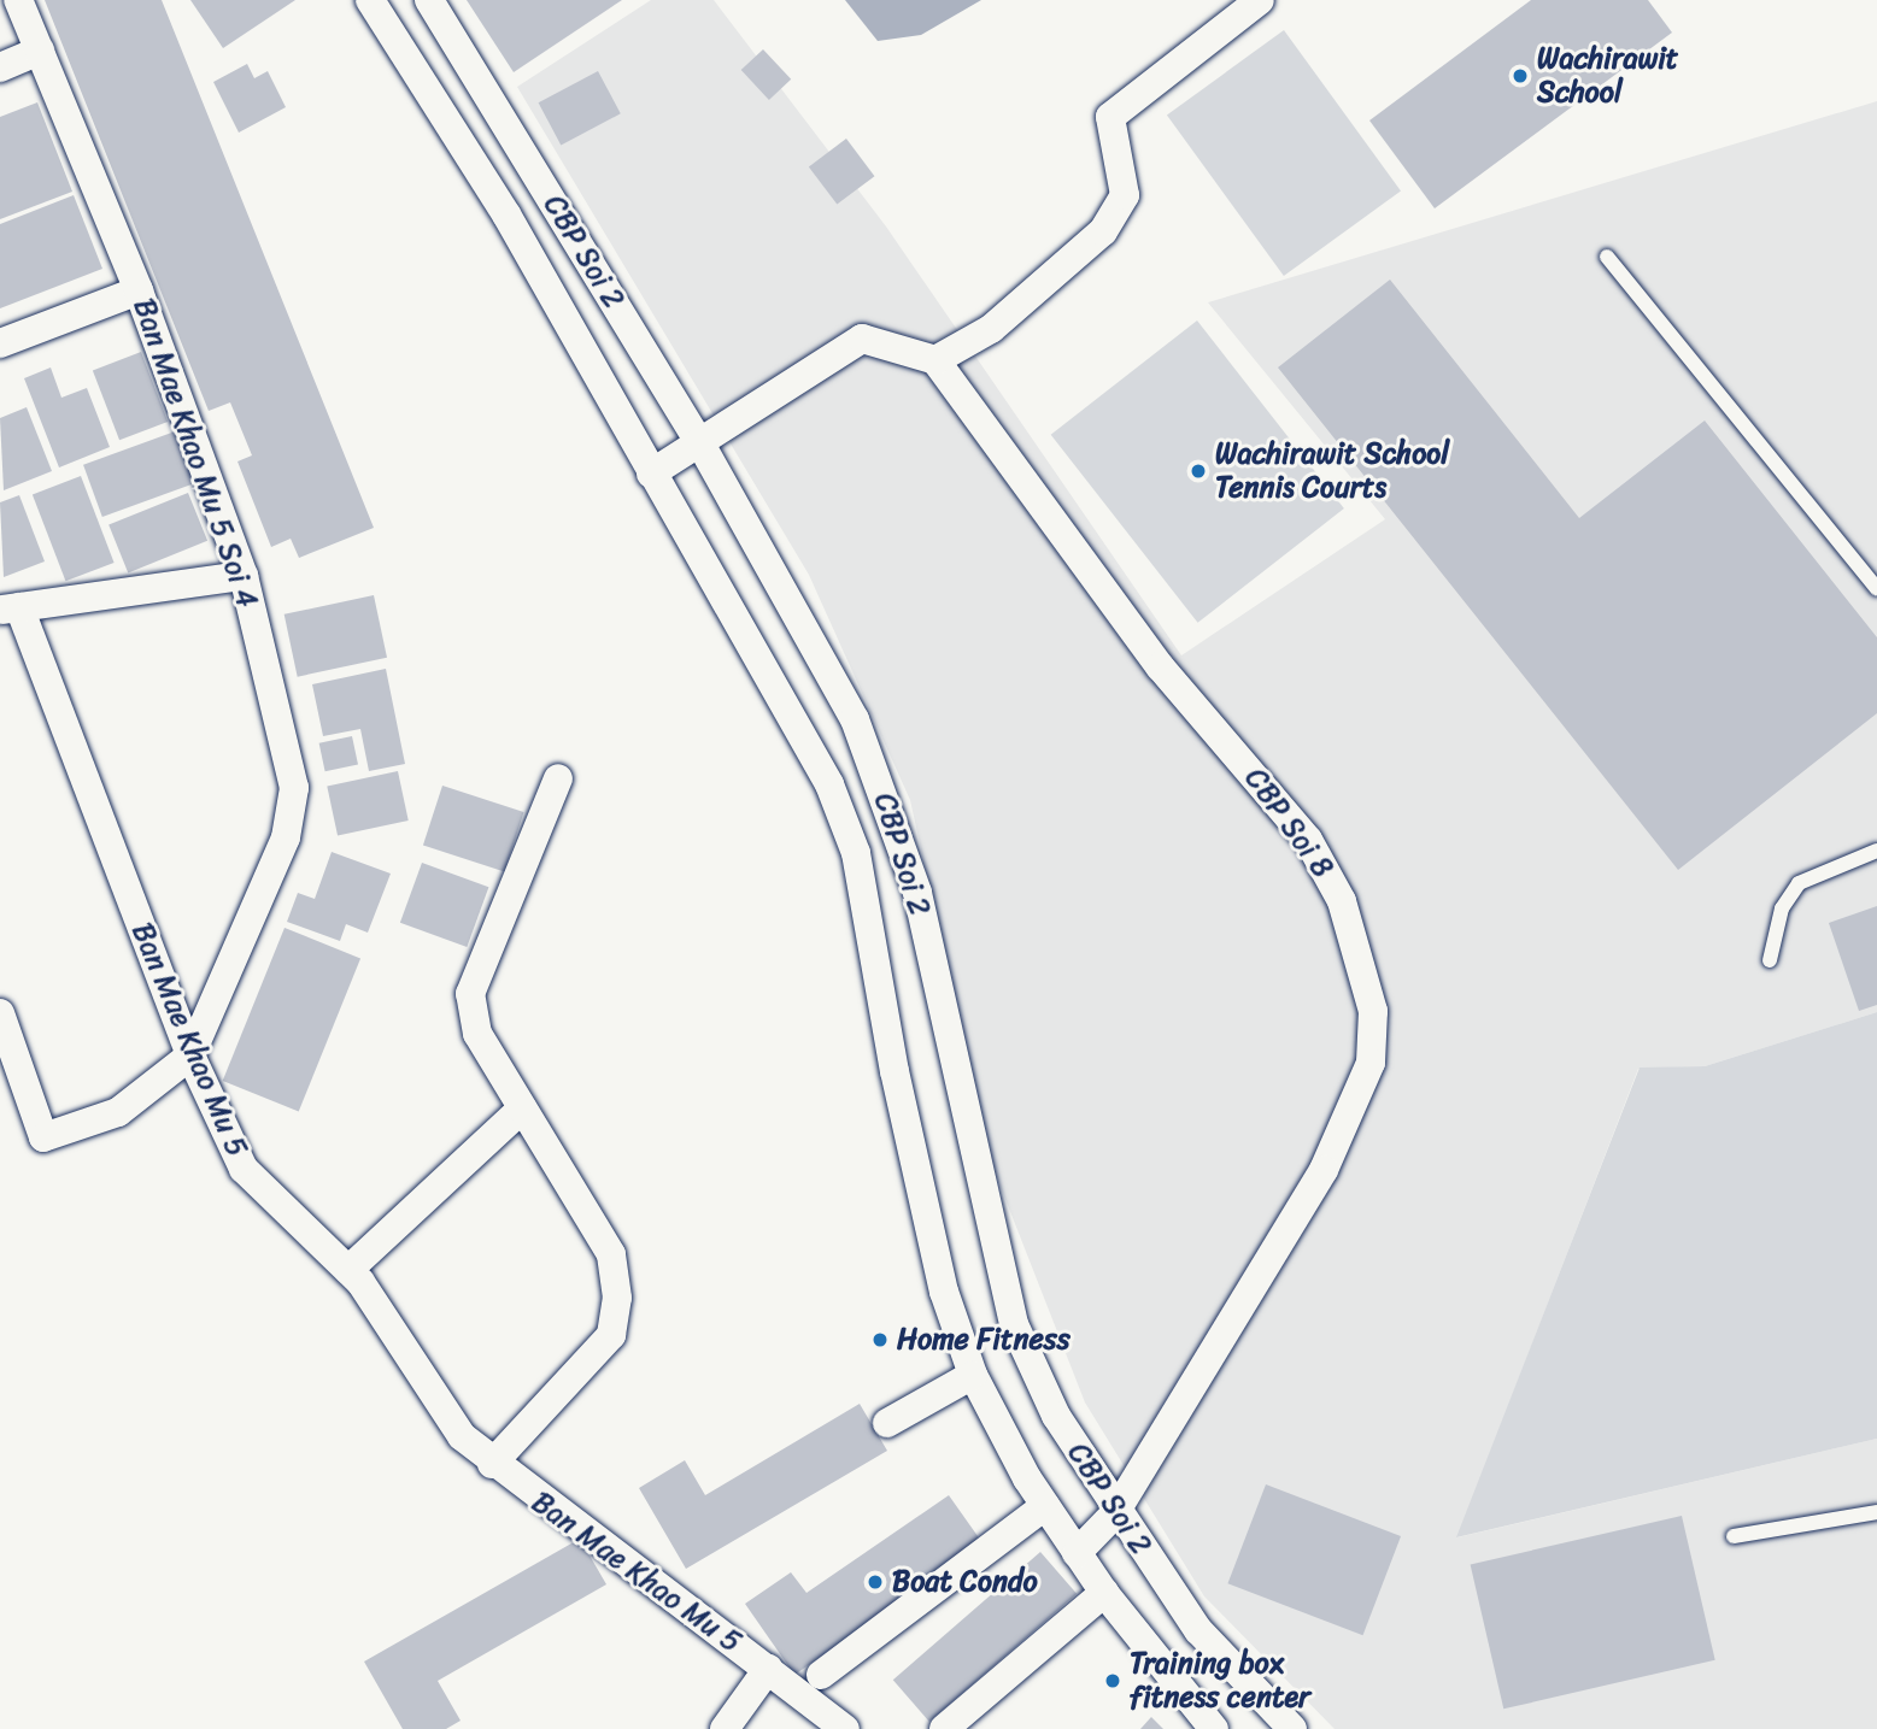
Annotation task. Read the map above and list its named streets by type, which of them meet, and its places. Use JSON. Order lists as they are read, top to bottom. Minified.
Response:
{"streets":{"street":["CBP Soi 2","Ban Mae Khao Mu 5 Soi 4","CBP Soi 8","Ban Mae Khao Mu 5"]},"crossings":[["CBP Soi 2","CBP Soi 8"],["Ban Mae Khao Mu 5 Soi 4","Ban Mae Khao Mu 5"]],"places":["Wachirawit School","Wachirawit School Tennis Courts","Home Fitness","Boat Condo","Training box fitness center"]}
